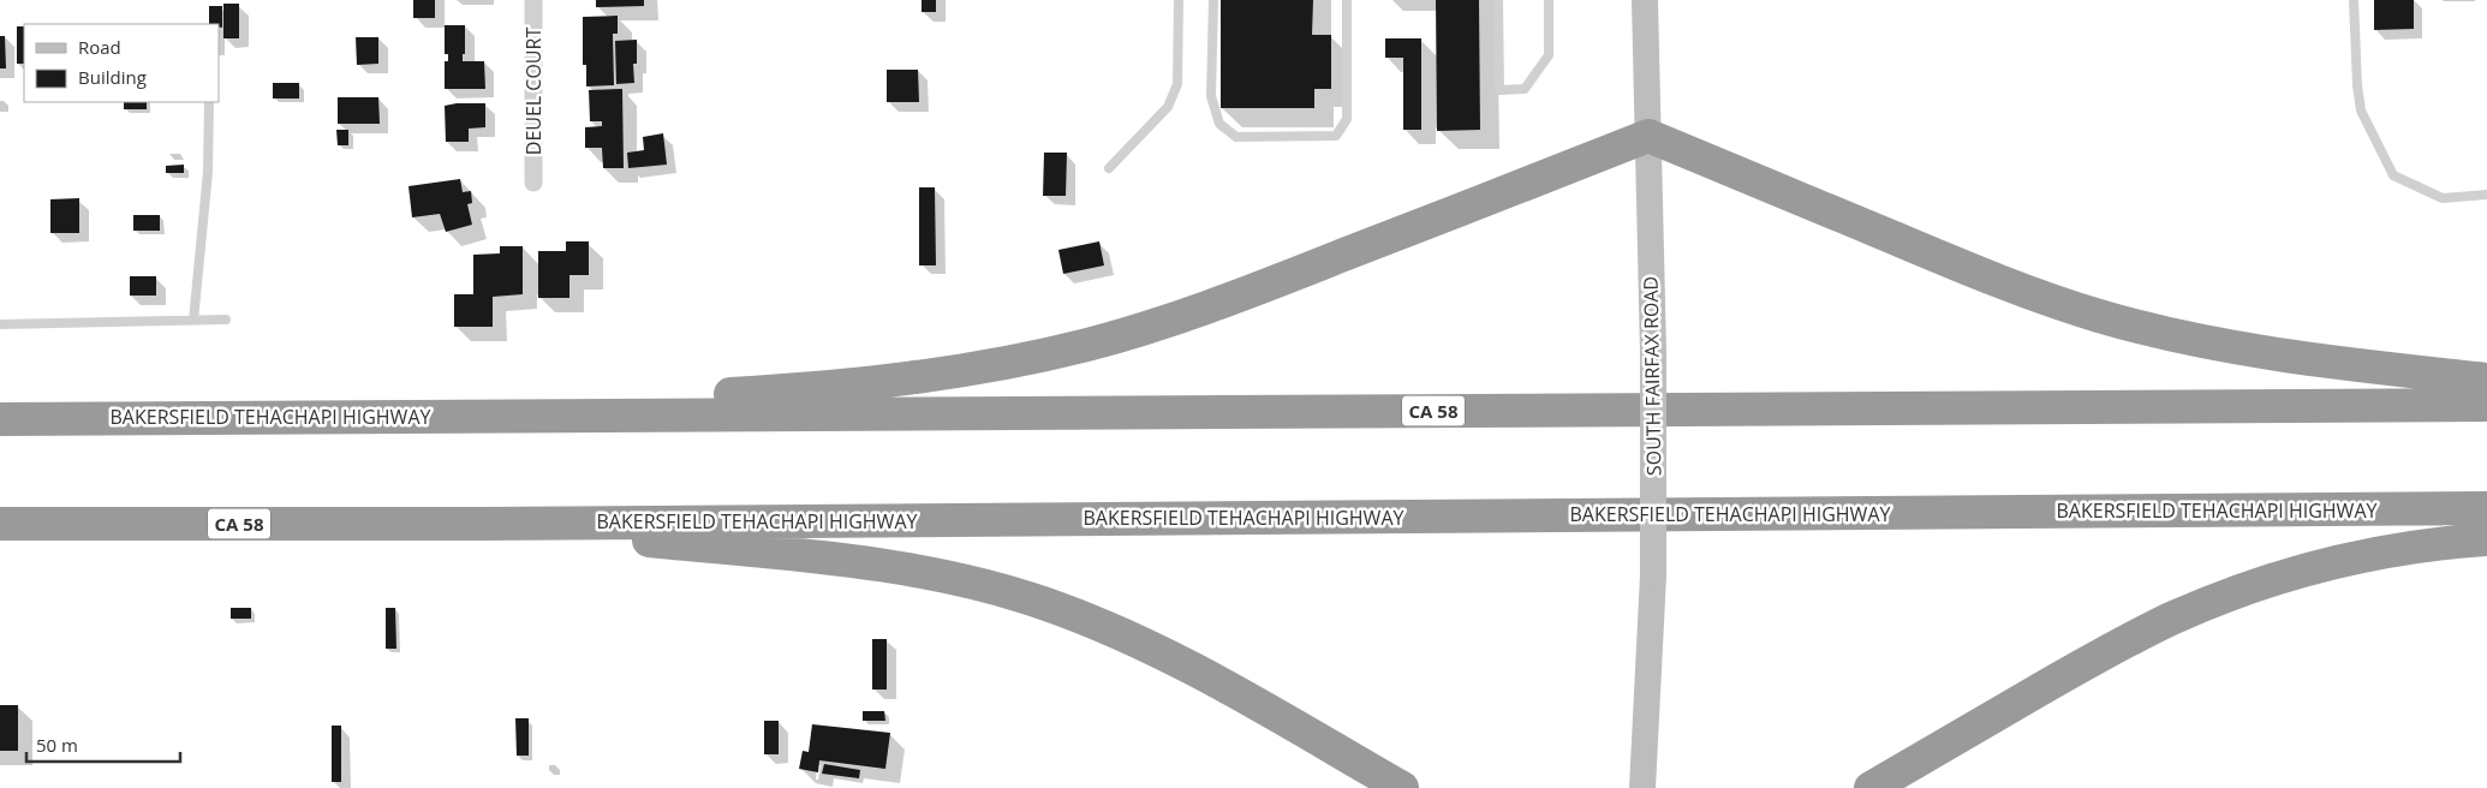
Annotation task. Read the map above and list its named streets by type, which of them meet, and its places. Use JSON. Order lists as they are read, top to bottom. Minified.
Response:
{"streets":{"highway":["CA 58","BAKERSFIELD TEHACHAPI HIGHWAY"],"main road":["SOUTH FAIRFAX ROAD"],"street":["DEUEL COURT"]},"legend":["Road","Building"],"scale_bar":"50 m"}
